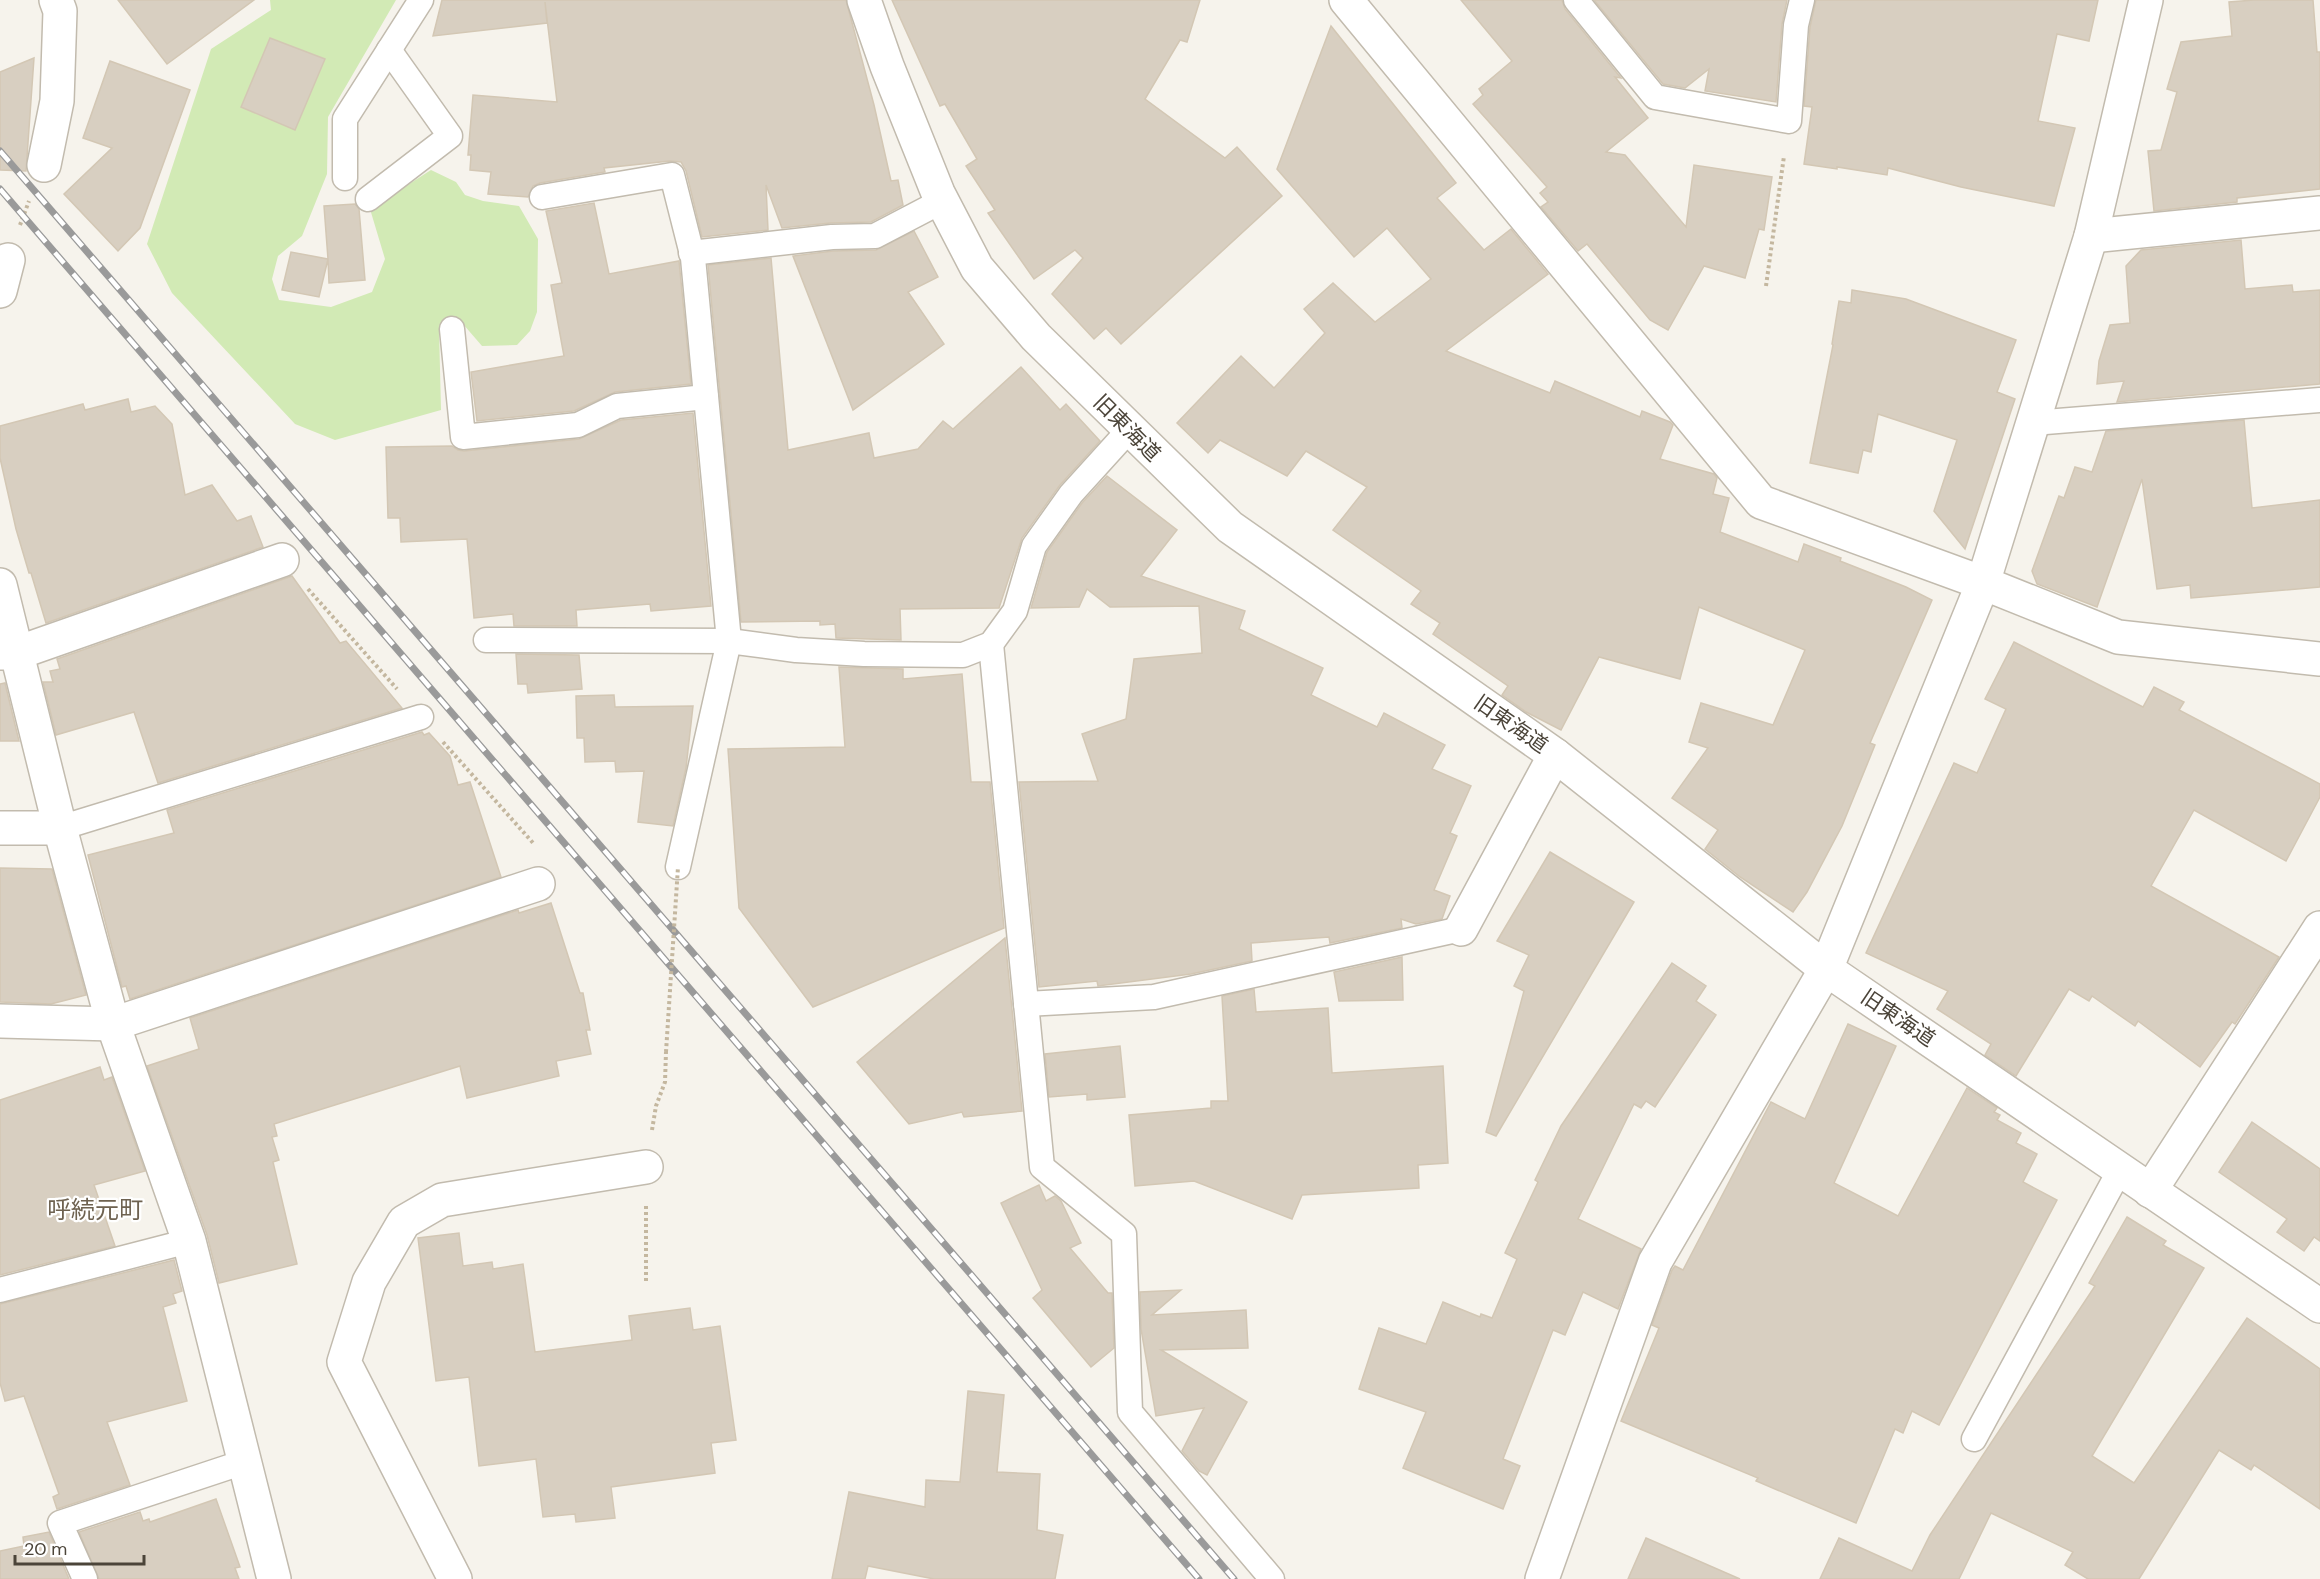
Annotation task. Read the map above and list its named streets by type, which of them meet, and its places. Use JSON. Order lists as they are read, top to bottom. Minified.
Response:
{"streets":{"street":["旧東海道"]},"districts":["呼続元町"],"scale_bar":"20 m"}
